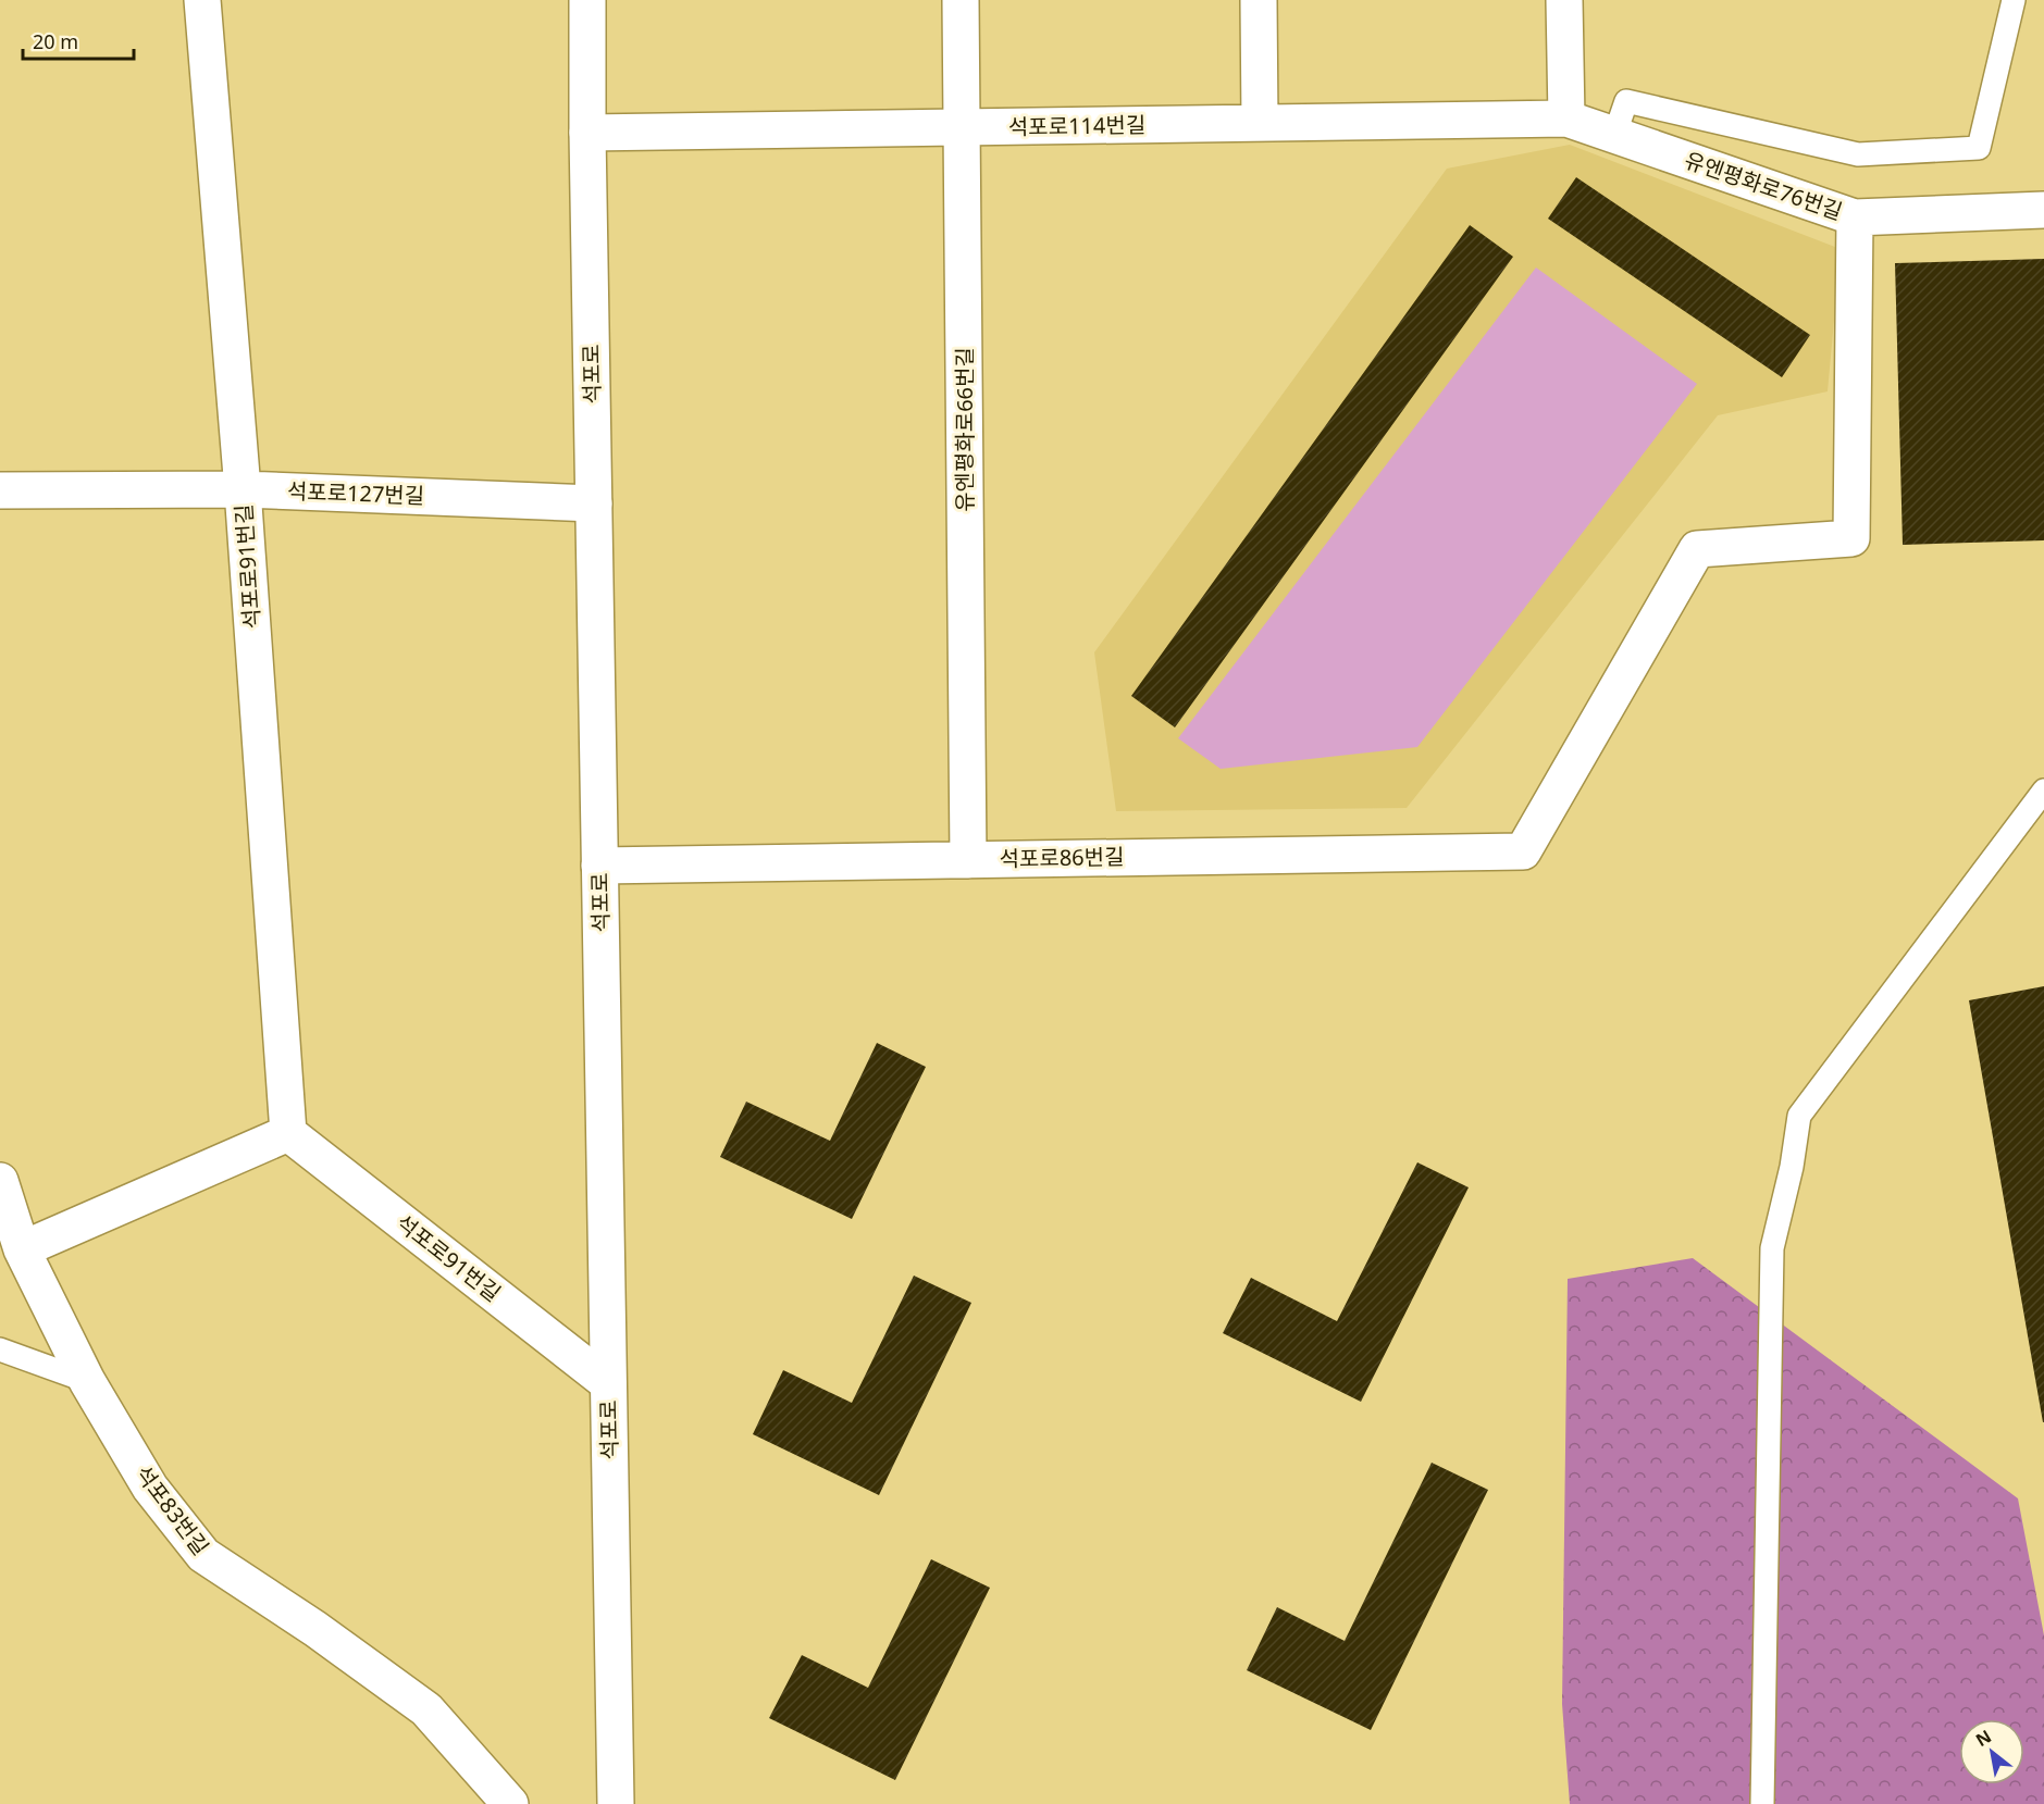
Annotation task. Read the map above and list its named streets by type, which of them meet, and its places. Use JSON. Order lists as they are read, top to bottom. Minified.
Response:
{"streets":{"street":["석포로114번길","유엔평화로76번길","석포로","유엔평화로66번길","석포로127번길","석포로91번길","석포로86번길","석포83번길"]},"crossings":[["석포로114번길","유엔평화로76번길"],["석포로114번길","석포로"],["석포로114번길","유엔평화로66번길"],["유엔평화로76번길","석포로86번길"],["석포로","석포로127번길"],["석포로","석포로91번길"],["석포로","석포로86번길"],["유엔평화로66번길","석포로86번길"],["석포로127번길","석포로91번길"]],"scale_bar":"20 m","north":"top left"}
